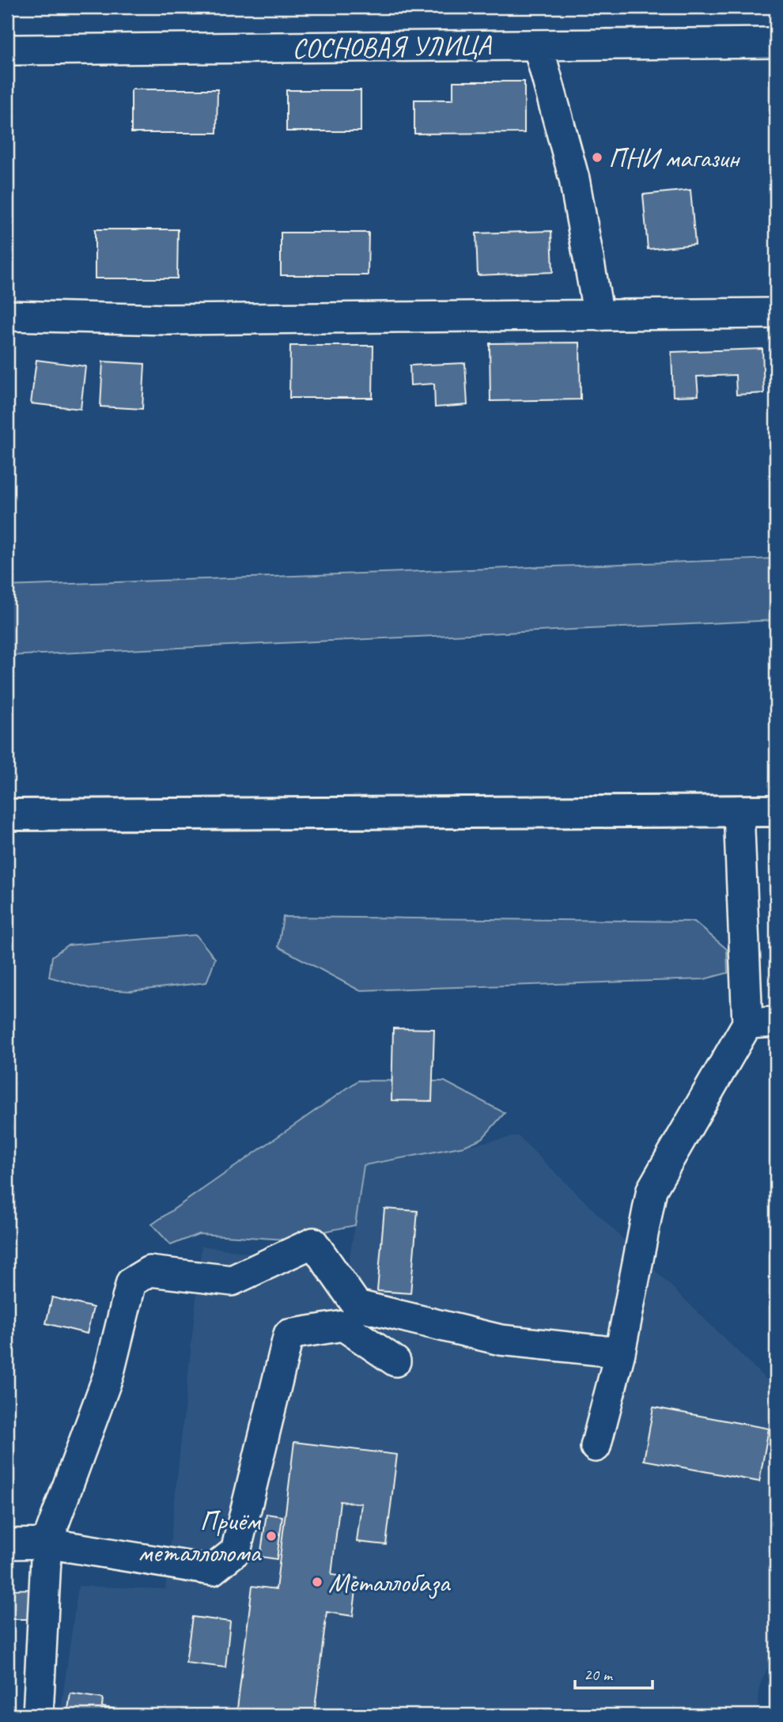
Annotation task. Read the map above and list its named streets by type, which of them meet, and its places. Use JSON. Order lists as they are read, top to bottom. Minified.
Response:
{"streets":{"street":["СОСНОВАЯ УЛИЦА"]},"places":["ПНИ магазин","Приём металлолома","Металлобаза"],"scale_bar":"20 m"}
